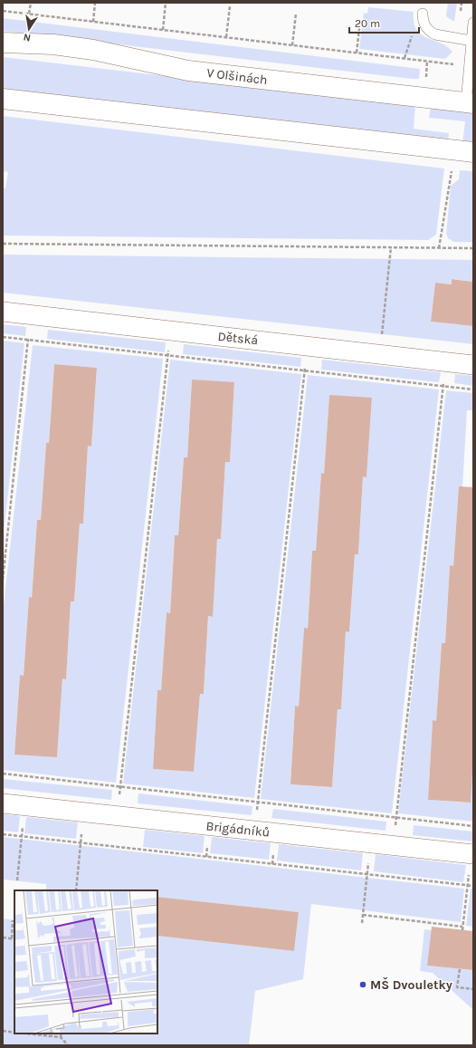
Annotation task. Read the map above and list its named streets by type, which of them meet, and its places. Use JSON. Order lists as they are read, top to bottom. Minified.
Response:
{"streets":{"main road":["V Olšinách"],"street":["Dětská","Brigádníků"]},"places":["MŠ Dvouletky"],"scale_bar":"20 m","north":"bottom"}
